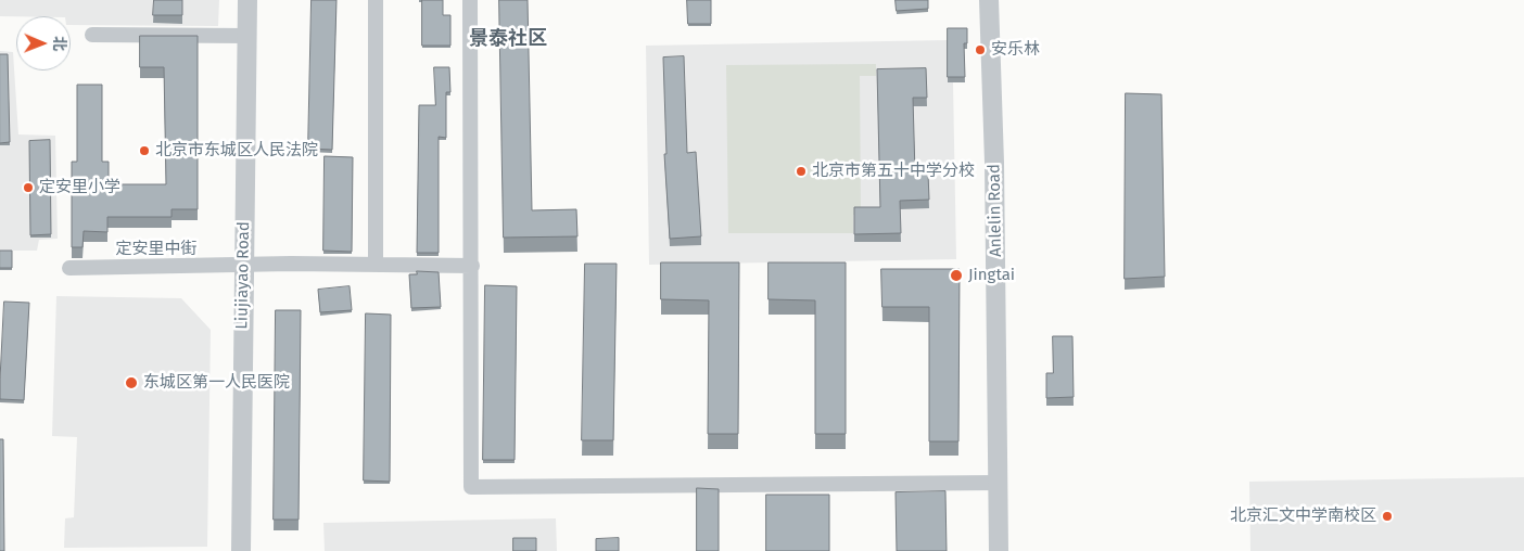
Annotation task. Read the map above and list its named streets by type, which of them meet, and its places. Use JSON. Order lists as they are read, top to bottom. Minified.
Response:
{"streets":{"street":["Anlelin Road","定安里中街","Liujiayao Road"]},"crossings":[["定安里中街","Liujiayao Road"]],"districts":["景泰社区"],"places":["安乐林","北京市东城区人民法院","北京市第五十中学分校","定安里小学","Jingtai","东城区第一人民医院","北京汇文中学南校区"],"north":"right"}
